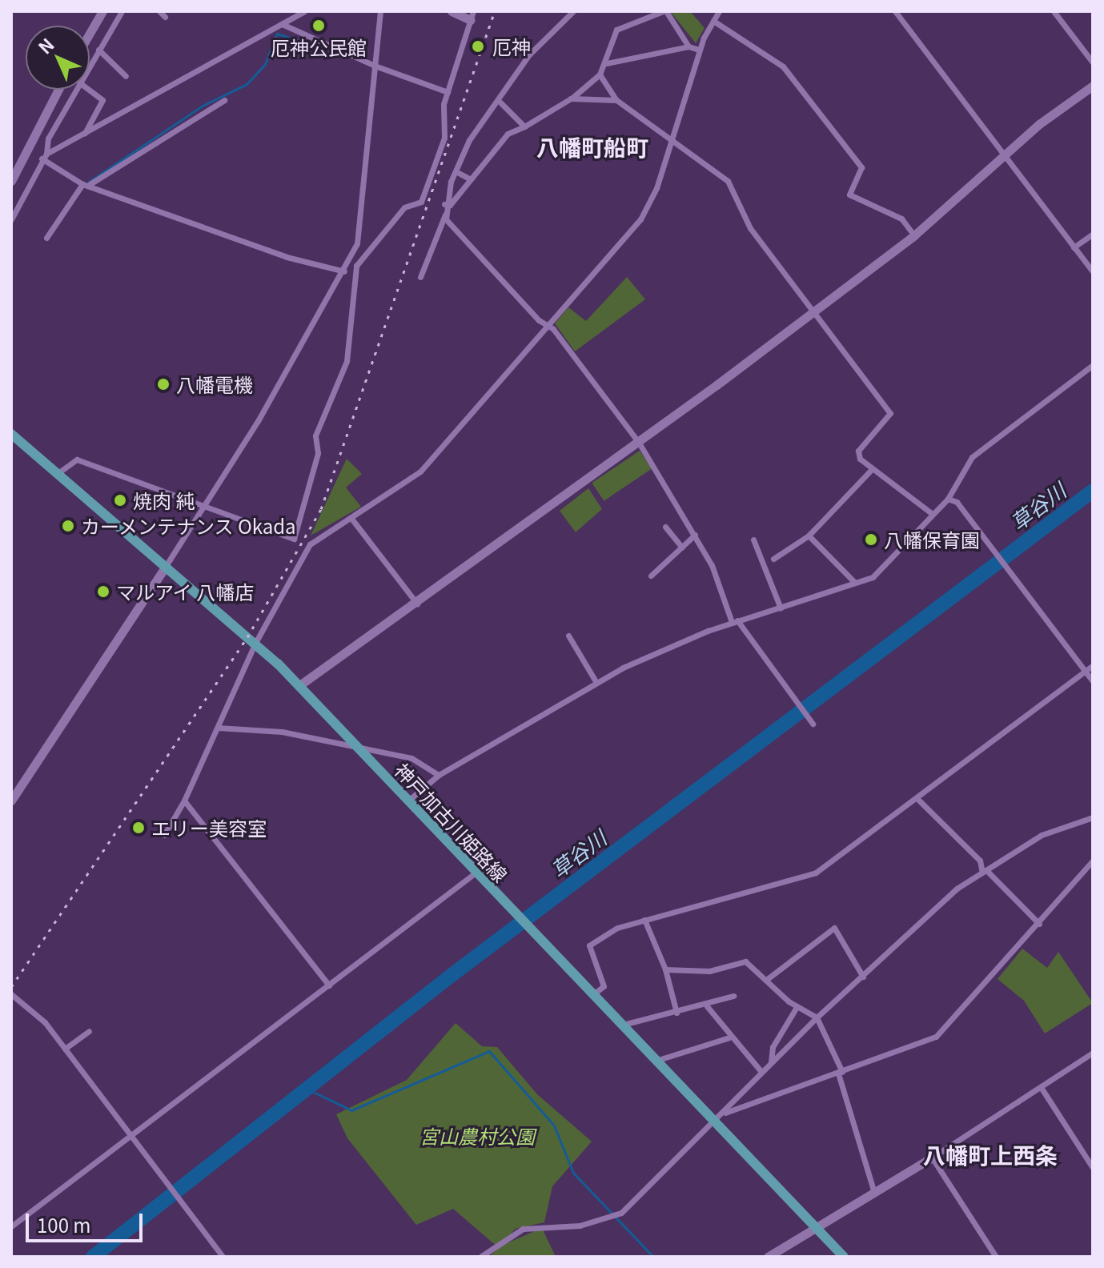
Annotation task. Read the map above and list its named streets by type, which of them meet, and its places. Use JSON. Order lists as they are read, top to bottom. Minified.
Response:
{"streets":{"main road":["神戸加古川姫路線"]},"districts":["八幡町船町","八幡町上西条"],"water":["草谷川"],"parks":["宮山農村公園"],"places":["厄神公民館","厄神","八幡電機","焼肉 純","カーメンテナンス Okada","八幡保育園","マルアイ 八幡店","エリー美容室"],"scale_bar":"100 m","north":"top left"}
